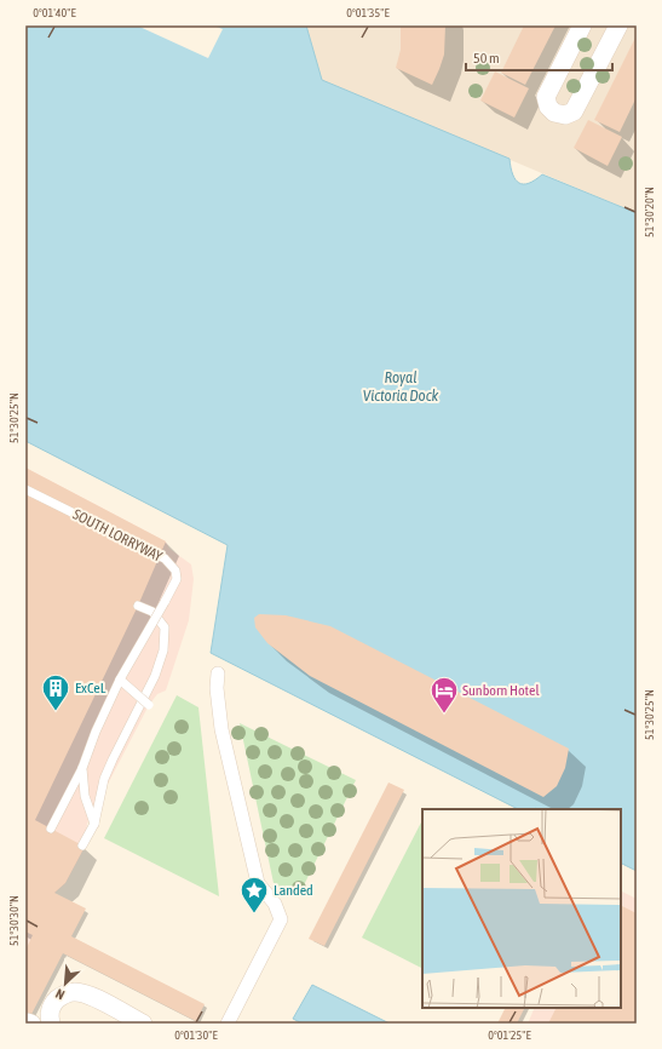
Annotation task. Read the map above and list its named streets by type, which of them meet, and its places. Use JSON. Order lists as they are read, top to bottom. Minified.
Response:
{"streets":{"lane":["SOUTH LORRYWAY"]},"water":["Royal Victoria Dock"],"places":{"building":["ExCeL"],"hotel":["Sunborn Hotel"],"place":["Landed"]},"scale_bar":"50 m","north":"bottom left","coordinates":["0°01'40\"E","0°01'35\"E","51°30'20\"N","51°30'25\"N","51°30'30\"N","0°01'30\"E","0°01'25\"E"]}
